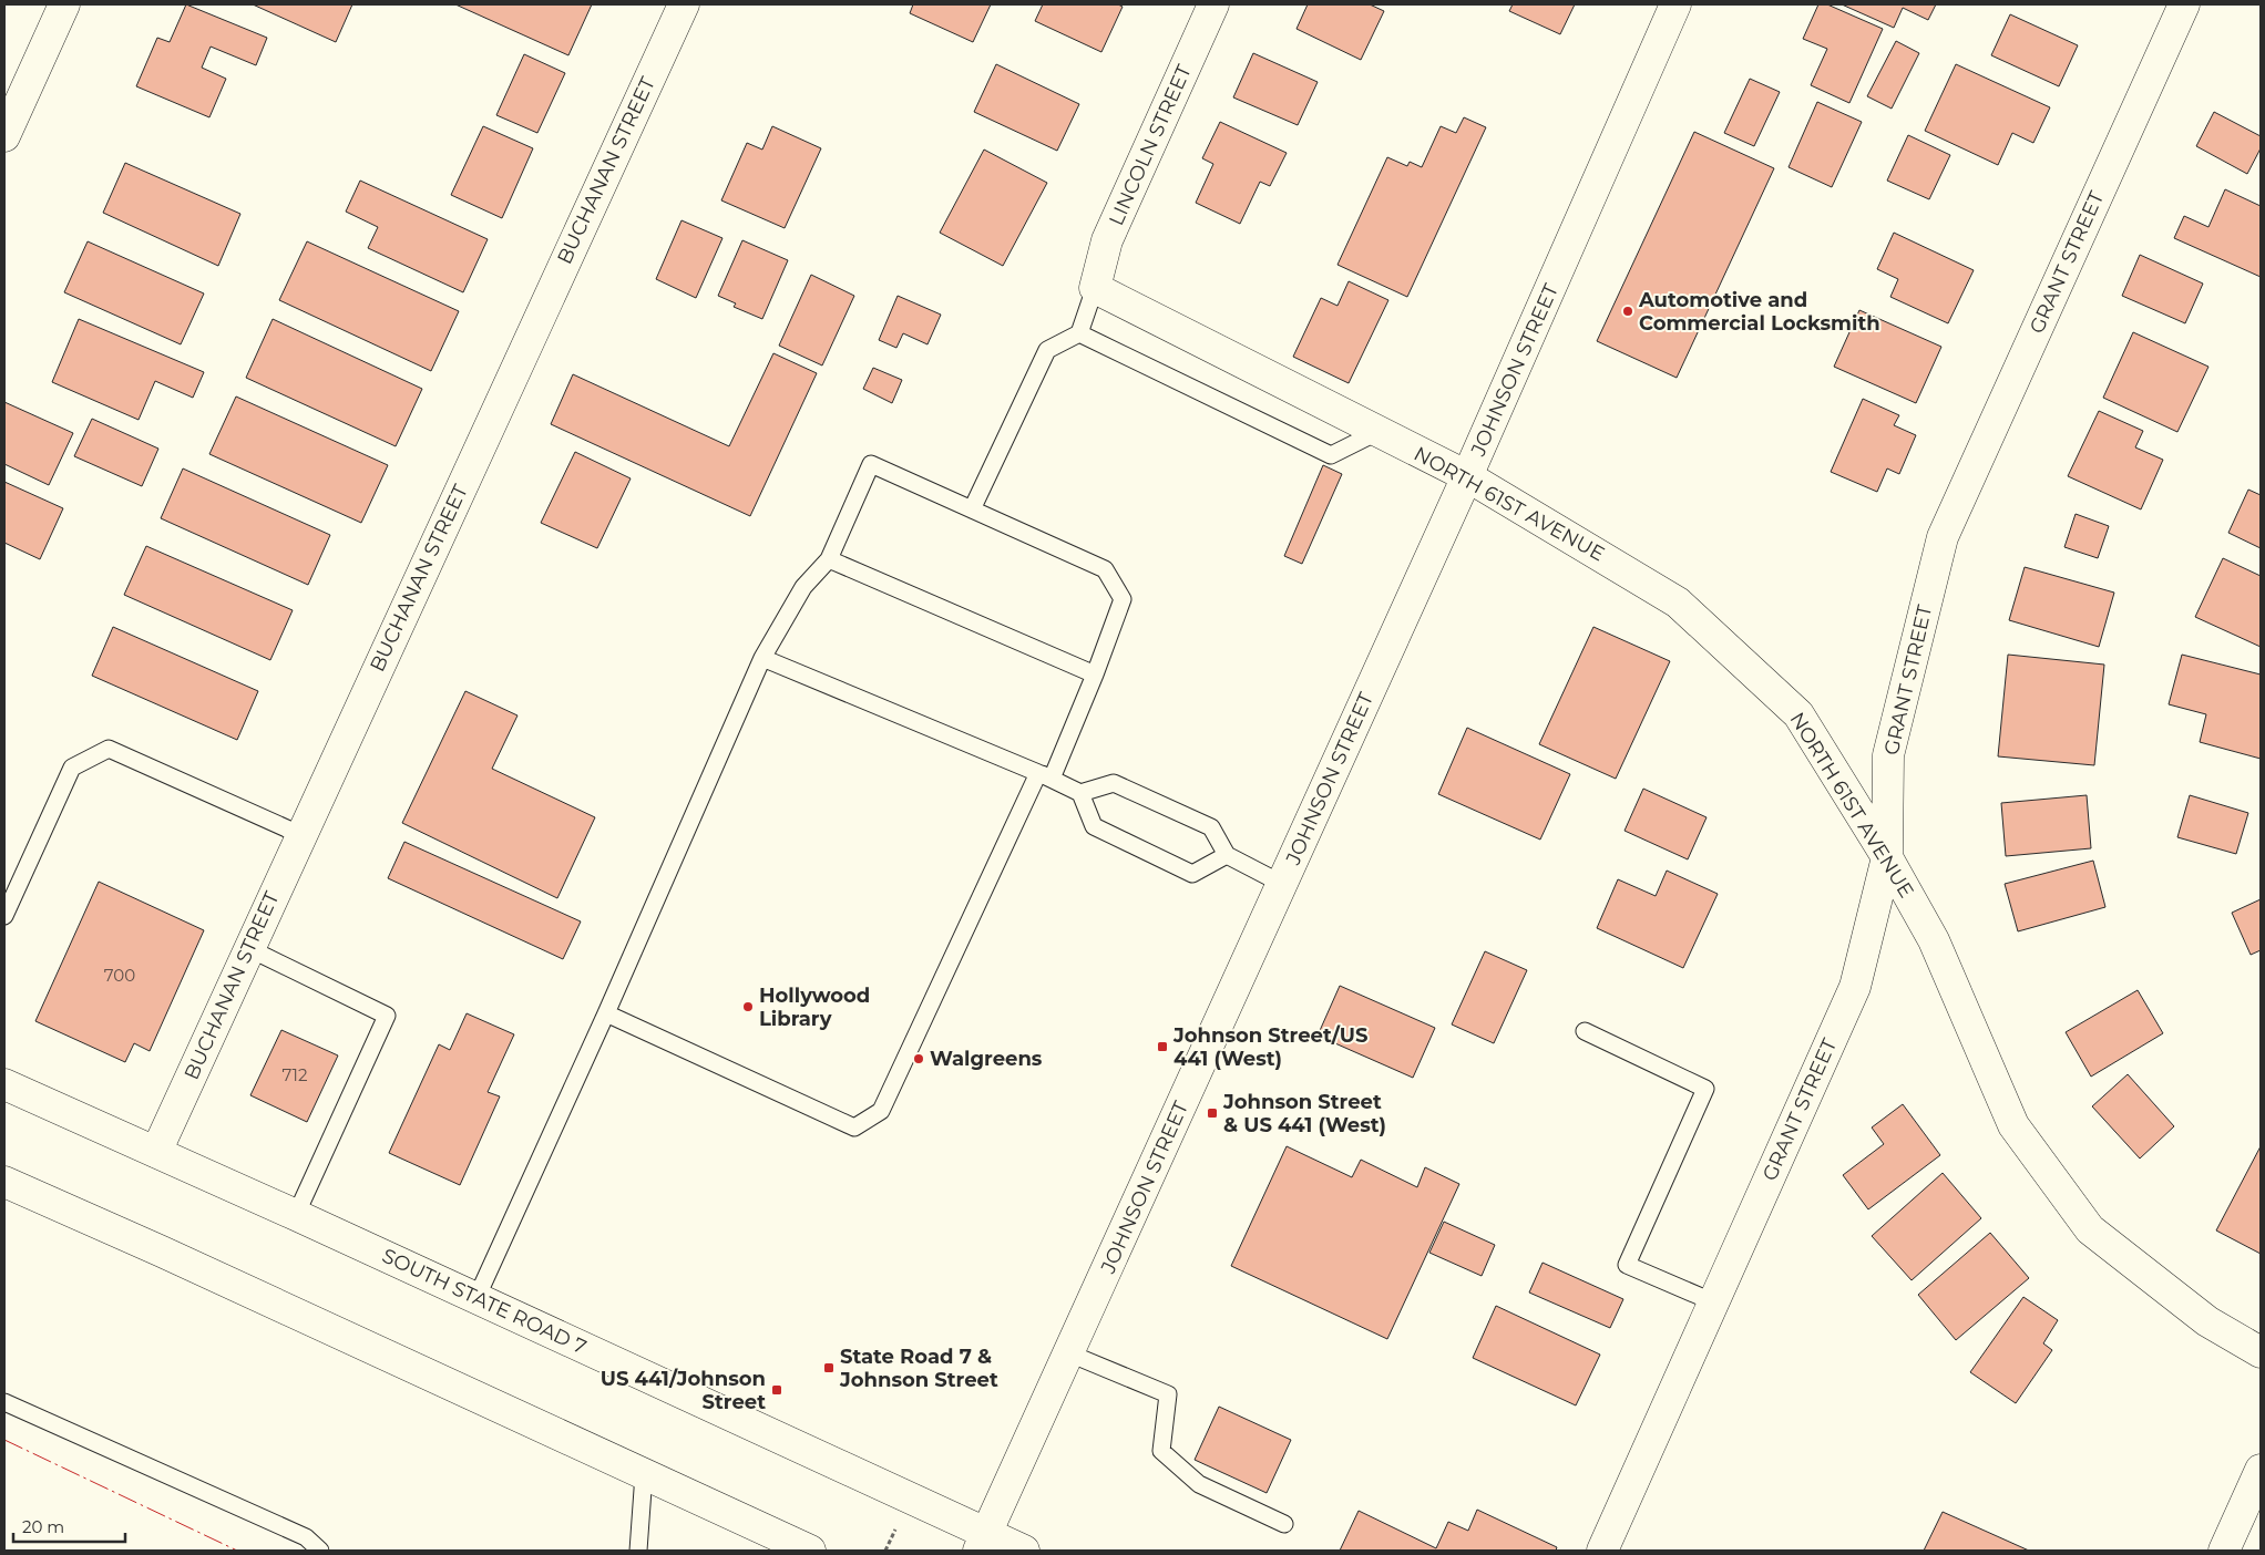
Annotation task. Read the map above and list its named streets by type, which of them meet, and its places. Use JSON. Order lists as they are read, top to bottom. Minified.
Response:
{"streets":{"street":["LINCOLN STREET","BUCHANAN STREET","GRANT STREET","JOHNSON STREET","NORTH 61ST AVENUE","SOUTH STATE ROAD 7"]},"crossings":[["LINCOLN STREET","NORTH 61ST AVENUE"],["BUCHANAN STREET","SOUTH STATE ROAD 7"],["GRANT STREET","NORTH 61ST AVENUE"],["JOHNSON STREET","NORTH 61ST AVENUE"],["JOHNSON STREET","SOUTH STATE ROAD 7"]],"places":{"other":["Automotive and Commercial Locksmith","Hollywood Library","Walgreens"],"transit":["Johnson Street/US 441 (West)","Johnson Street & US 441 (West)","State Road 7 & Johnson Street","US 441/Johnson Street"]},"house_numbers":["700","712"],"scale_bar":"20 m"}
